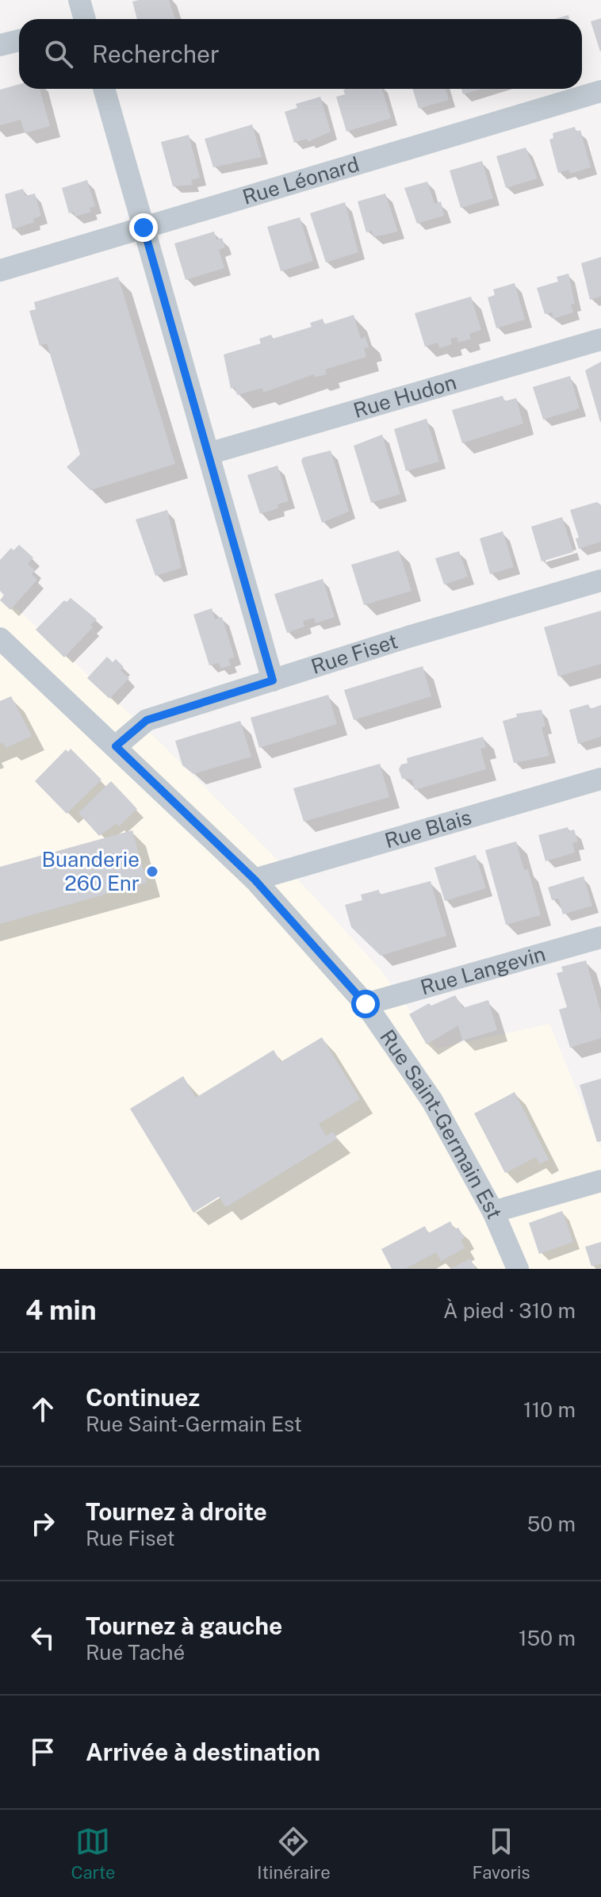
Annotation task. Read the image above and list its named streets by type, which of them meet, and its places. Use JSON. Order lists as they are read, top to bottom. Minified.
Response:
{"streets":{"street":["Rue Léonard","Rue Hudon","Rue Fiset","Rue Blais","Rue Langevin","Rue Saint-Germain Est"]},"crossings":[["Rue Fiset","Rue Saint-Germain Est"],["Rue Blais","Rue Saint-Germain Est"],["Rue Langevin","Rue Saint-Germain Est"]],"places":["Buanderie 260 Enr"],"page":{"search":"Rechercher","heading":["4 min","À pied · 310 m"],"list":[["Continuez","Rue Saint-Germain Est","110 m"],["Tournez à droite","Rue Fiset","50 m"],["Tournez à gauche","Rue Taché","150 m"],"Arrivée à destination"],"nav":["Carte","Itinéraire","Favoris"]}}
